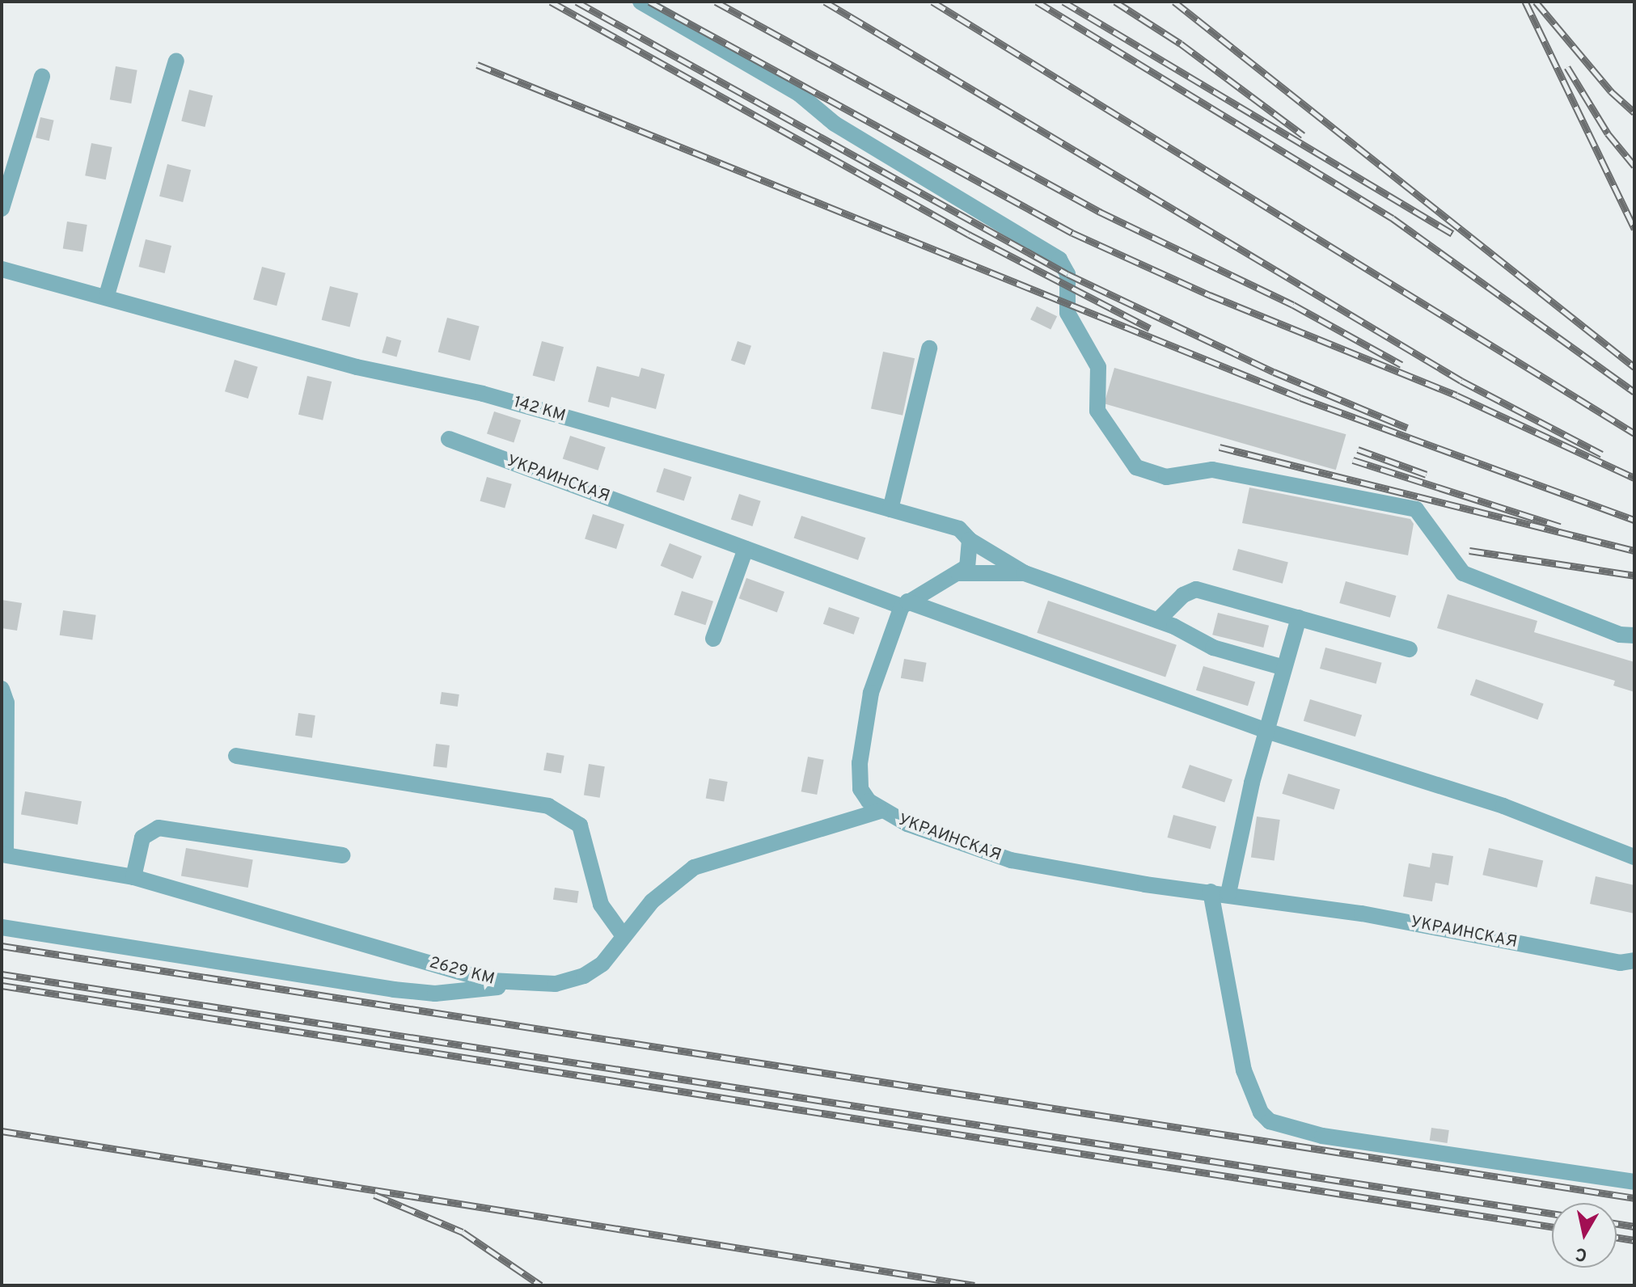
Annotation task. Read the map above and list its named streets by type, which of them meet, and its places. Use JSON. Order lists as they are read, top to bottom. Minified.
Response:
{"streets":{"street":["142 КМ","УКРАИНСКАЯ","2629 КМ"]},"crossings":[["УКРАИНСКАЯ","2629 КМ"]],"north":"bottom"}
